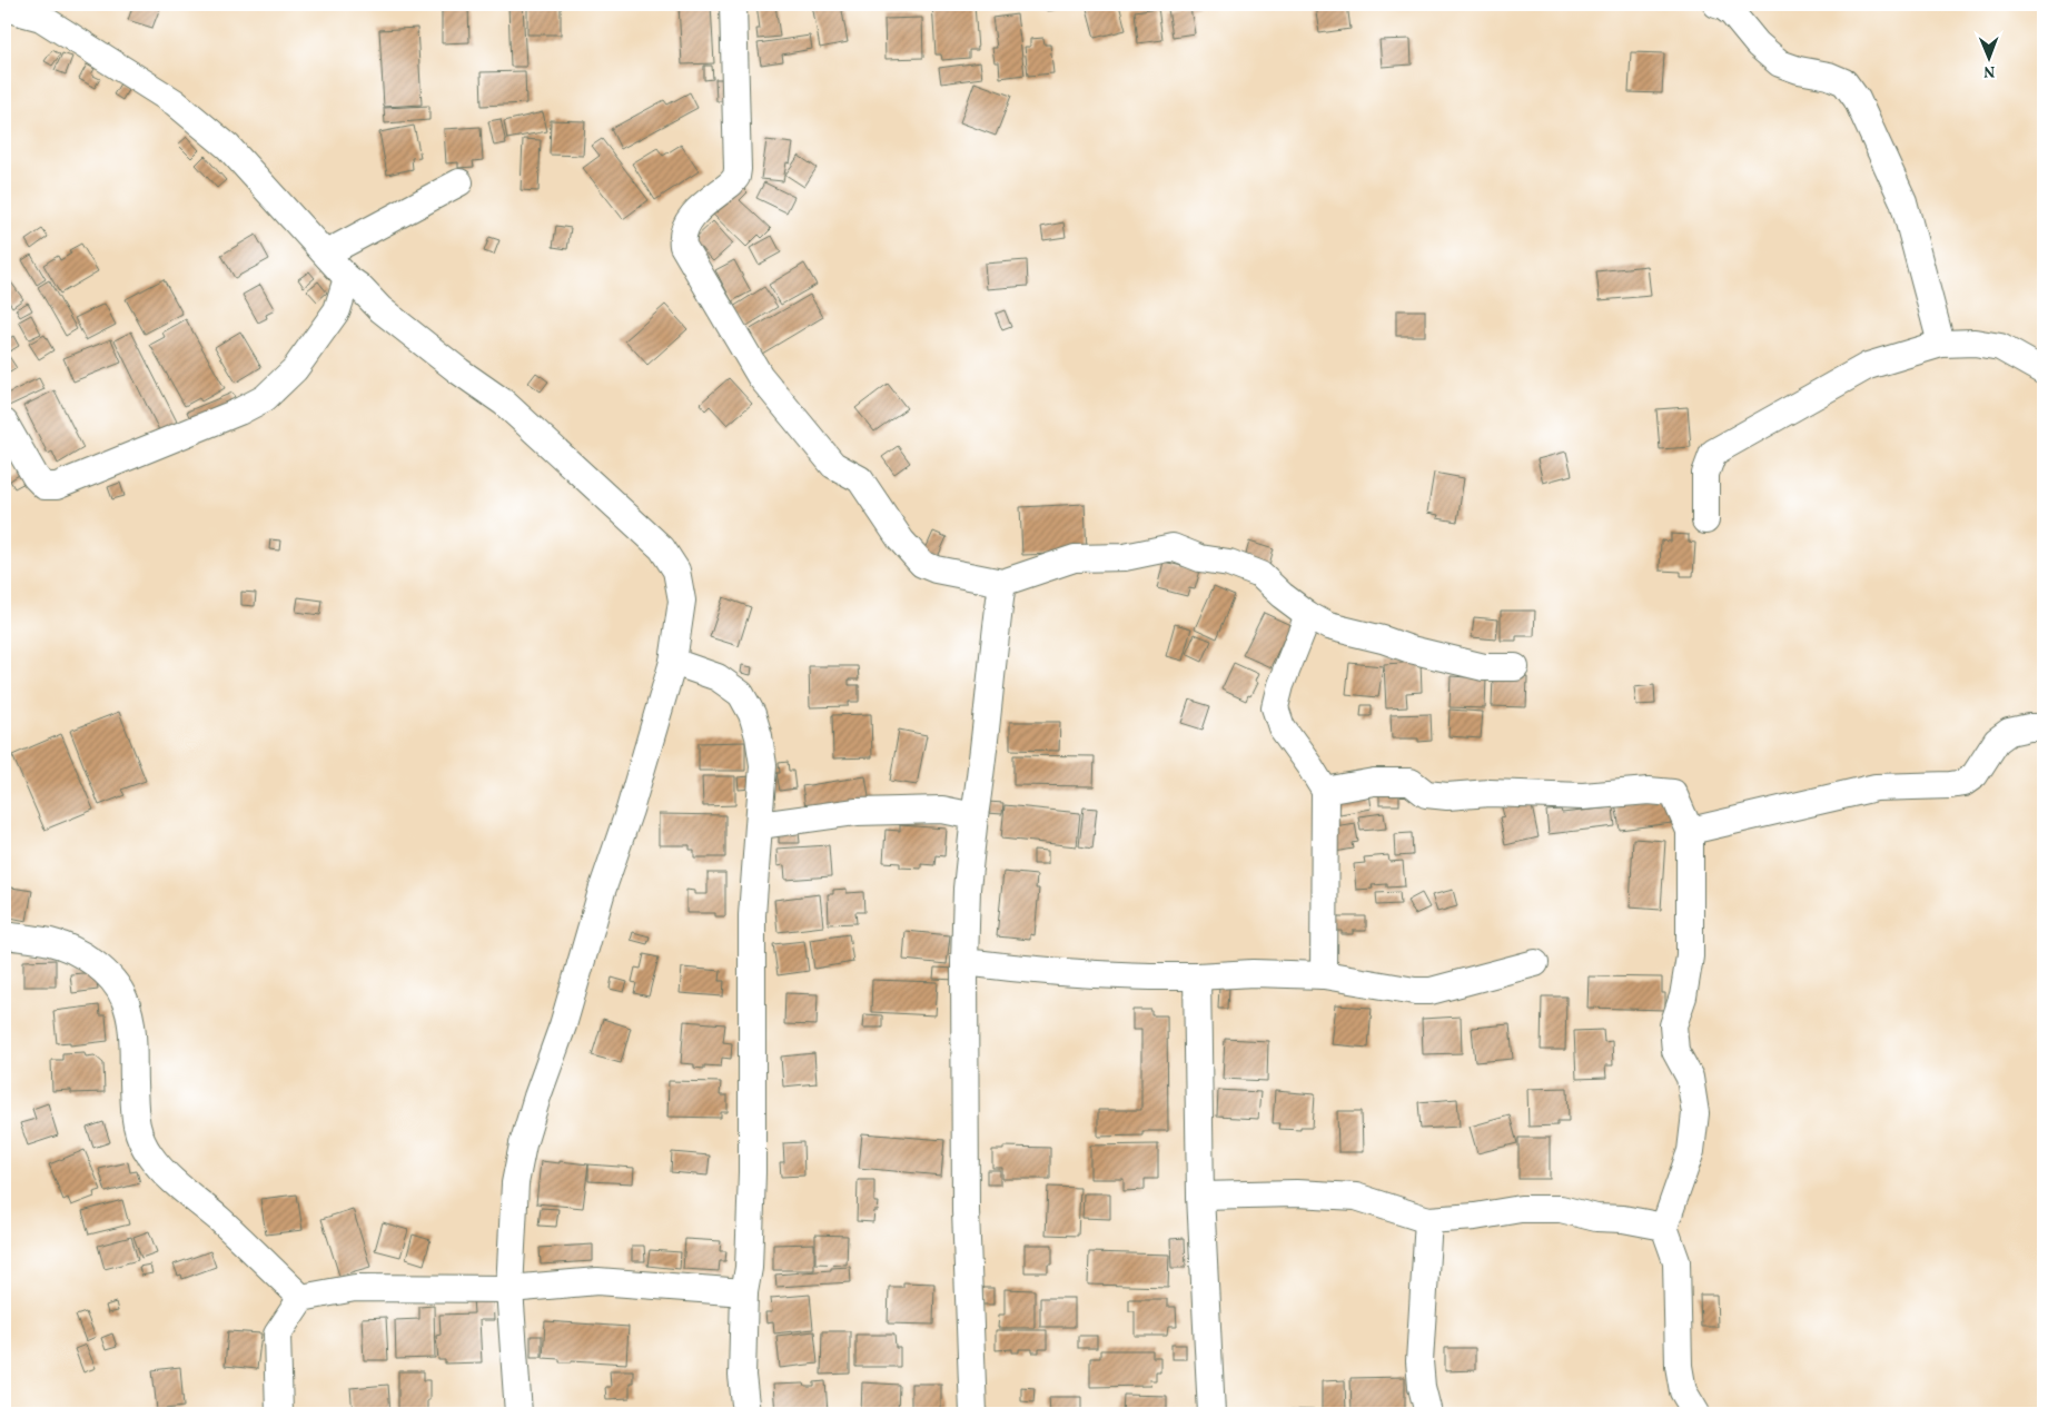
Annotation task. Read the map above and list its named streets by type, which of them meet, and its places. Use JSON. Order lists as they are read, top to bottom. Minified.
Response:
{"north":"bottom"}
